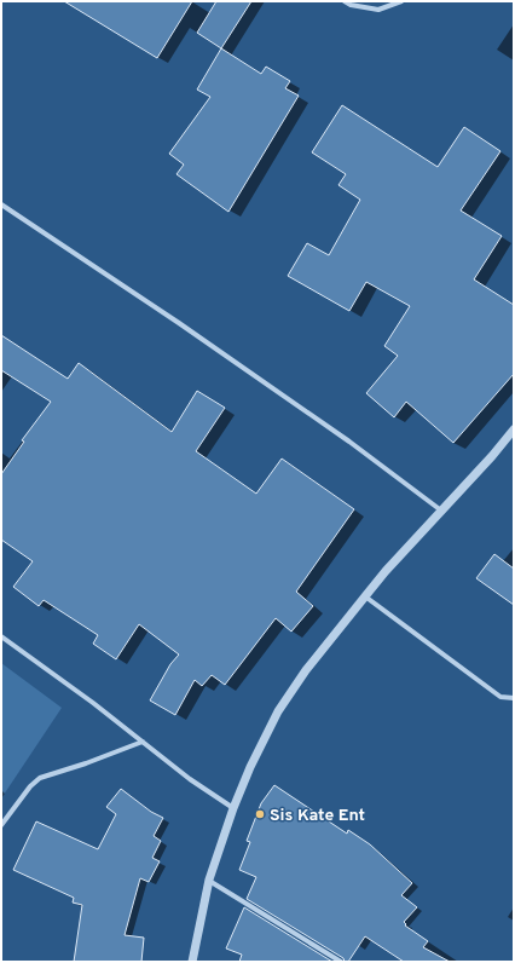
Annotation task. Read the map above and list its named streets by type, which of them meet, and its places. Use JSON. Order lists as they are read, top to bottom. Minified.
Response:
{"places":["Sis Kate Ent"]}
